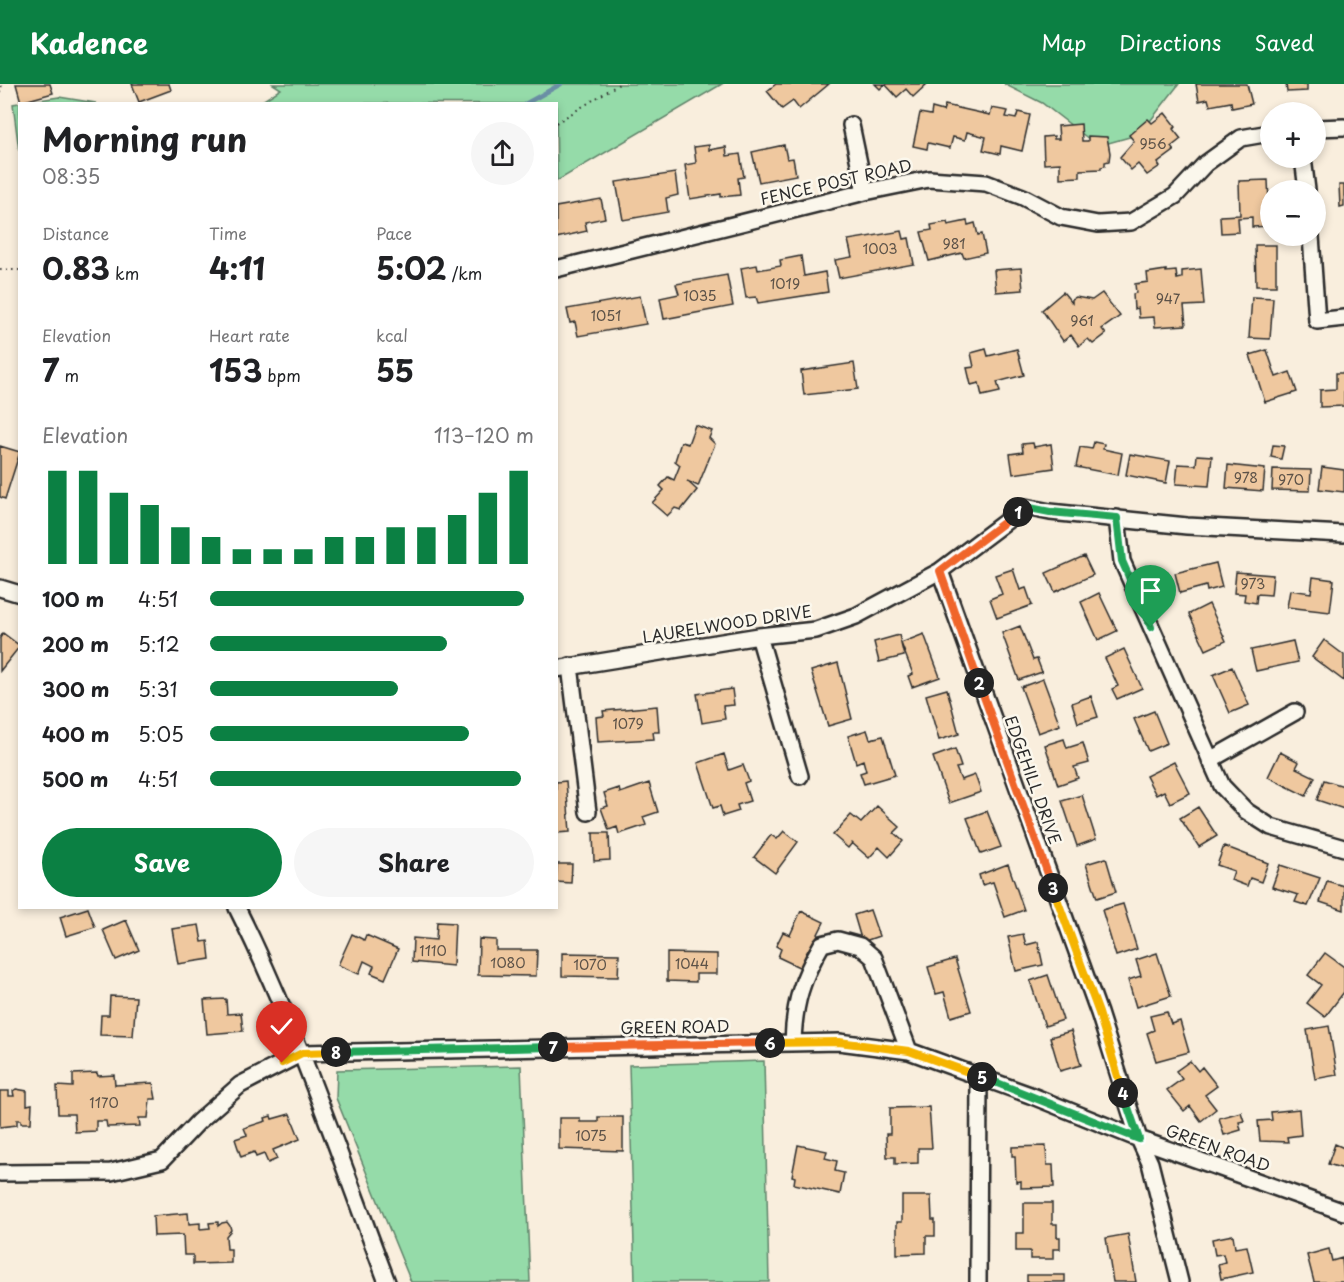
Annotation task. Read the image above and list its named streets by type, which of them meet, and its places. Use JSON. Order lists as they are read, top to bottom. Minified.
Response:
{"streets":{"street":["FENCE POST ROAD","LAURELWOOD DRIVE","EDGEHILL DRIVE","GREEN ROAD"]},"crossings":[["LAURELWOOD DRIVE","EDGEHILL DRIVE"],["EDGEHILL DRIVE","GREEN ROAD"]],"house_numbers":["956","981","1003","1019","1035","947","1051","961","978","970","973","1079","1110","1080","1044","1070","1170","1075"],"page":{"header":"Kadence","nav":["Map","Directions","Saved"],"map_buttons":["+","−"],"heading":["Morning run","08:35"],"stats":[["Distance","0.83 km"],["Time","4:11"],["Pace","5:02 /km"],["Elevation","7 m"],["Heart rate","153 bpm"],["kcal","55"]],"chart":["Elevation","113–120 m"],"pins":["1","2","3","6","7","8","5","4"],"list":[{"name":"100 m","note":"4:51"},{"name":"200 m","note":"5:12"},{"name":"300 m","note":"5:31"},{"name":"400 m","note":"5:05"},{"name":"500 m","note":"4:51"}],"buttons":["Save","Share"]}}
